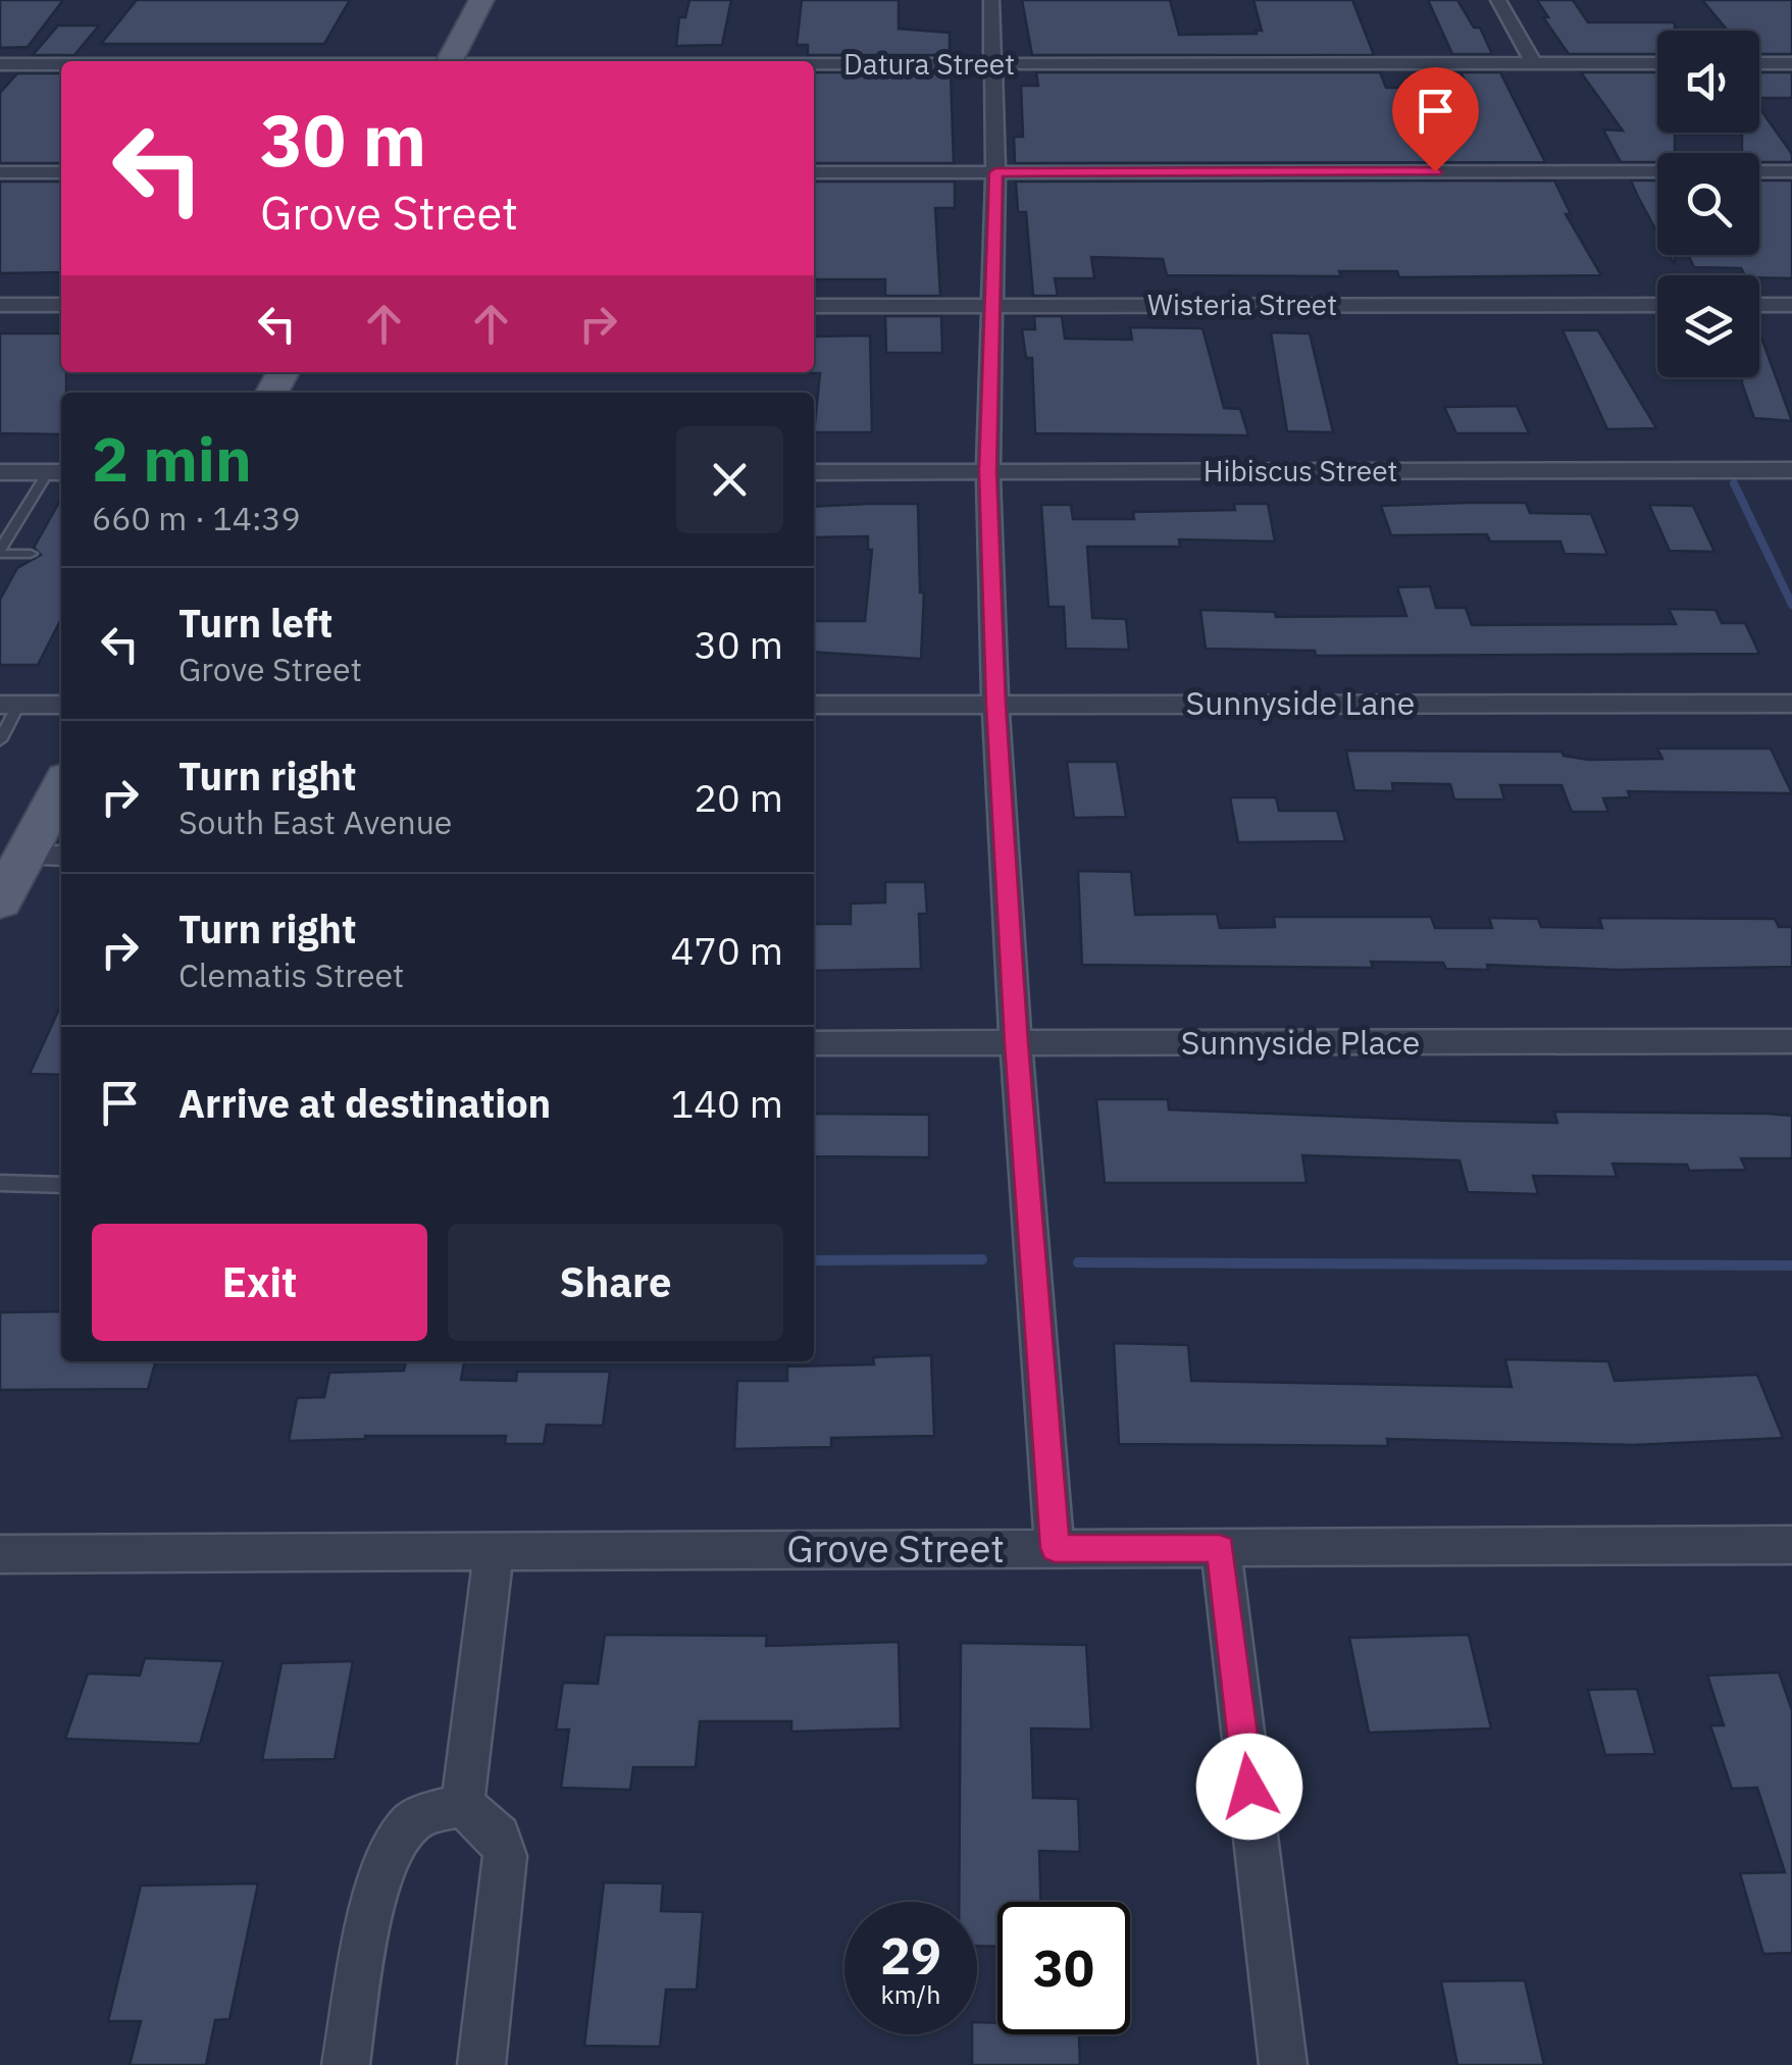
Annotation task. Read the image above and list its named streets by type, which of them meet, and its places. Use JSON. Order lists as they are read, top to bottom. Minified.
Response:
{"streets":{"street":["Datura Street","Wisteria Street","Hibiscus Street","Sunnyside Lane","Sunnyside Place","Grove Street"]},"page":{"turn":["30 m","Grove Street"],"heading":["2 min","660 m · 14:39"],"list":[{"name":"Turn left","note":"Grove Street","value":"30 m"},{"name":"Turn right","note":"South East Avenue","value":"20 m"},{"name":"Turn right","note":"Clematis Street","value":"470 m"},{"name":"Arrive at destination","value":"140 m"}],"buttons":["Exit","Share"],"speed":"29 km/h","limit":"30"}}
